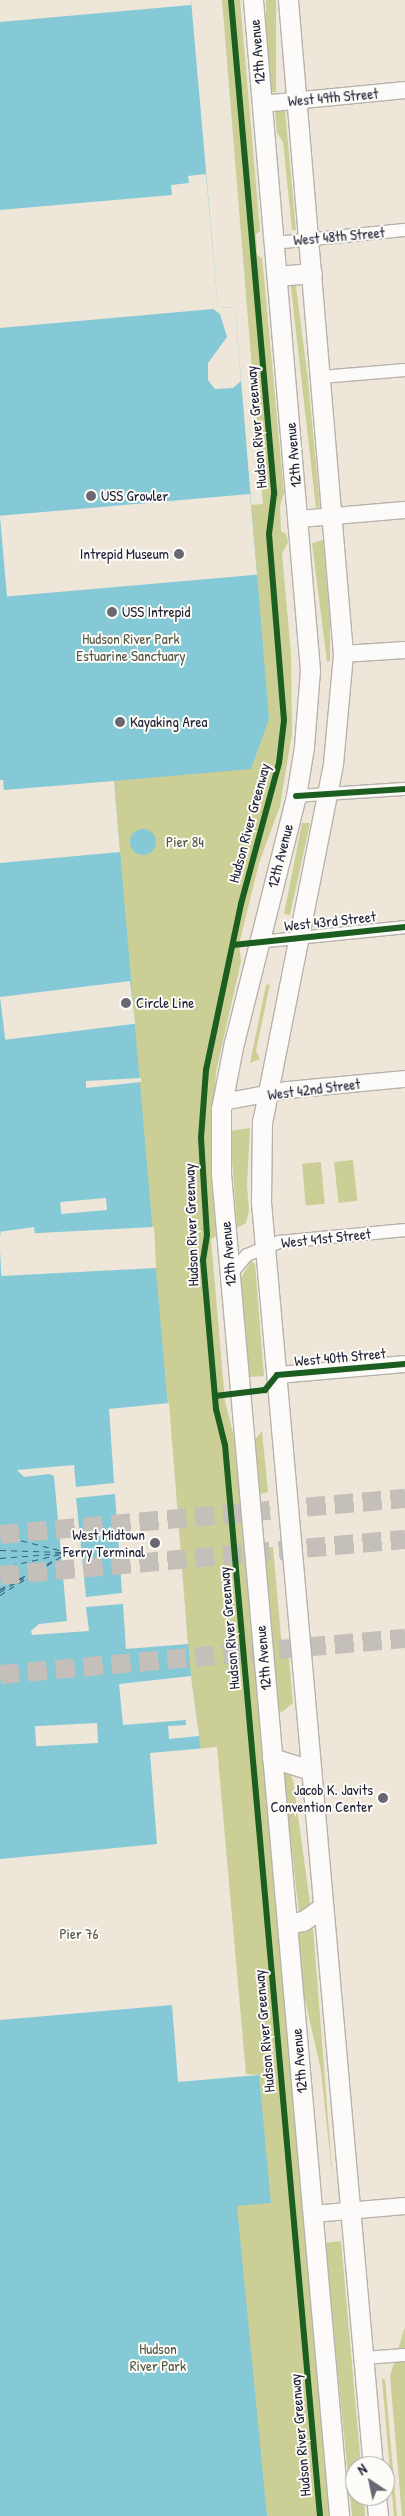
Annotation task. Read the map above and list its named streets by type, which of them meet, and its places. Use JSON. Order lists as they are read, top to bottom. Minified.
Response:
{"streets":{"highway":["12th Avenue"],"main road":["West 49th Street","West 42nd Street","West 40th Street"],"street":["West 48th Street","West 43rd Street","West 41st Street"],"cycle path":["Hudson River Greenway"]},"crossings":[["12th Avenue","West 49th Street"],["12th Avenue","West 48th Street"],["12th Avenue","West 43rd Street"],["12th Avenue","West 42nd Street"],["12th Avenue","West 41st Street"]],"parks":["Hudson River Park Estuarine Sanctuary","Pier 84","Pier 76","Hudson River Park"],"places":["USS Growler","Intrepid Museum","USS Intrepid","Kayaking Area","Circle Line","West Midtown Ferry Terminal","Jacob K. Javits Convention Center"],"north":"top left"}
